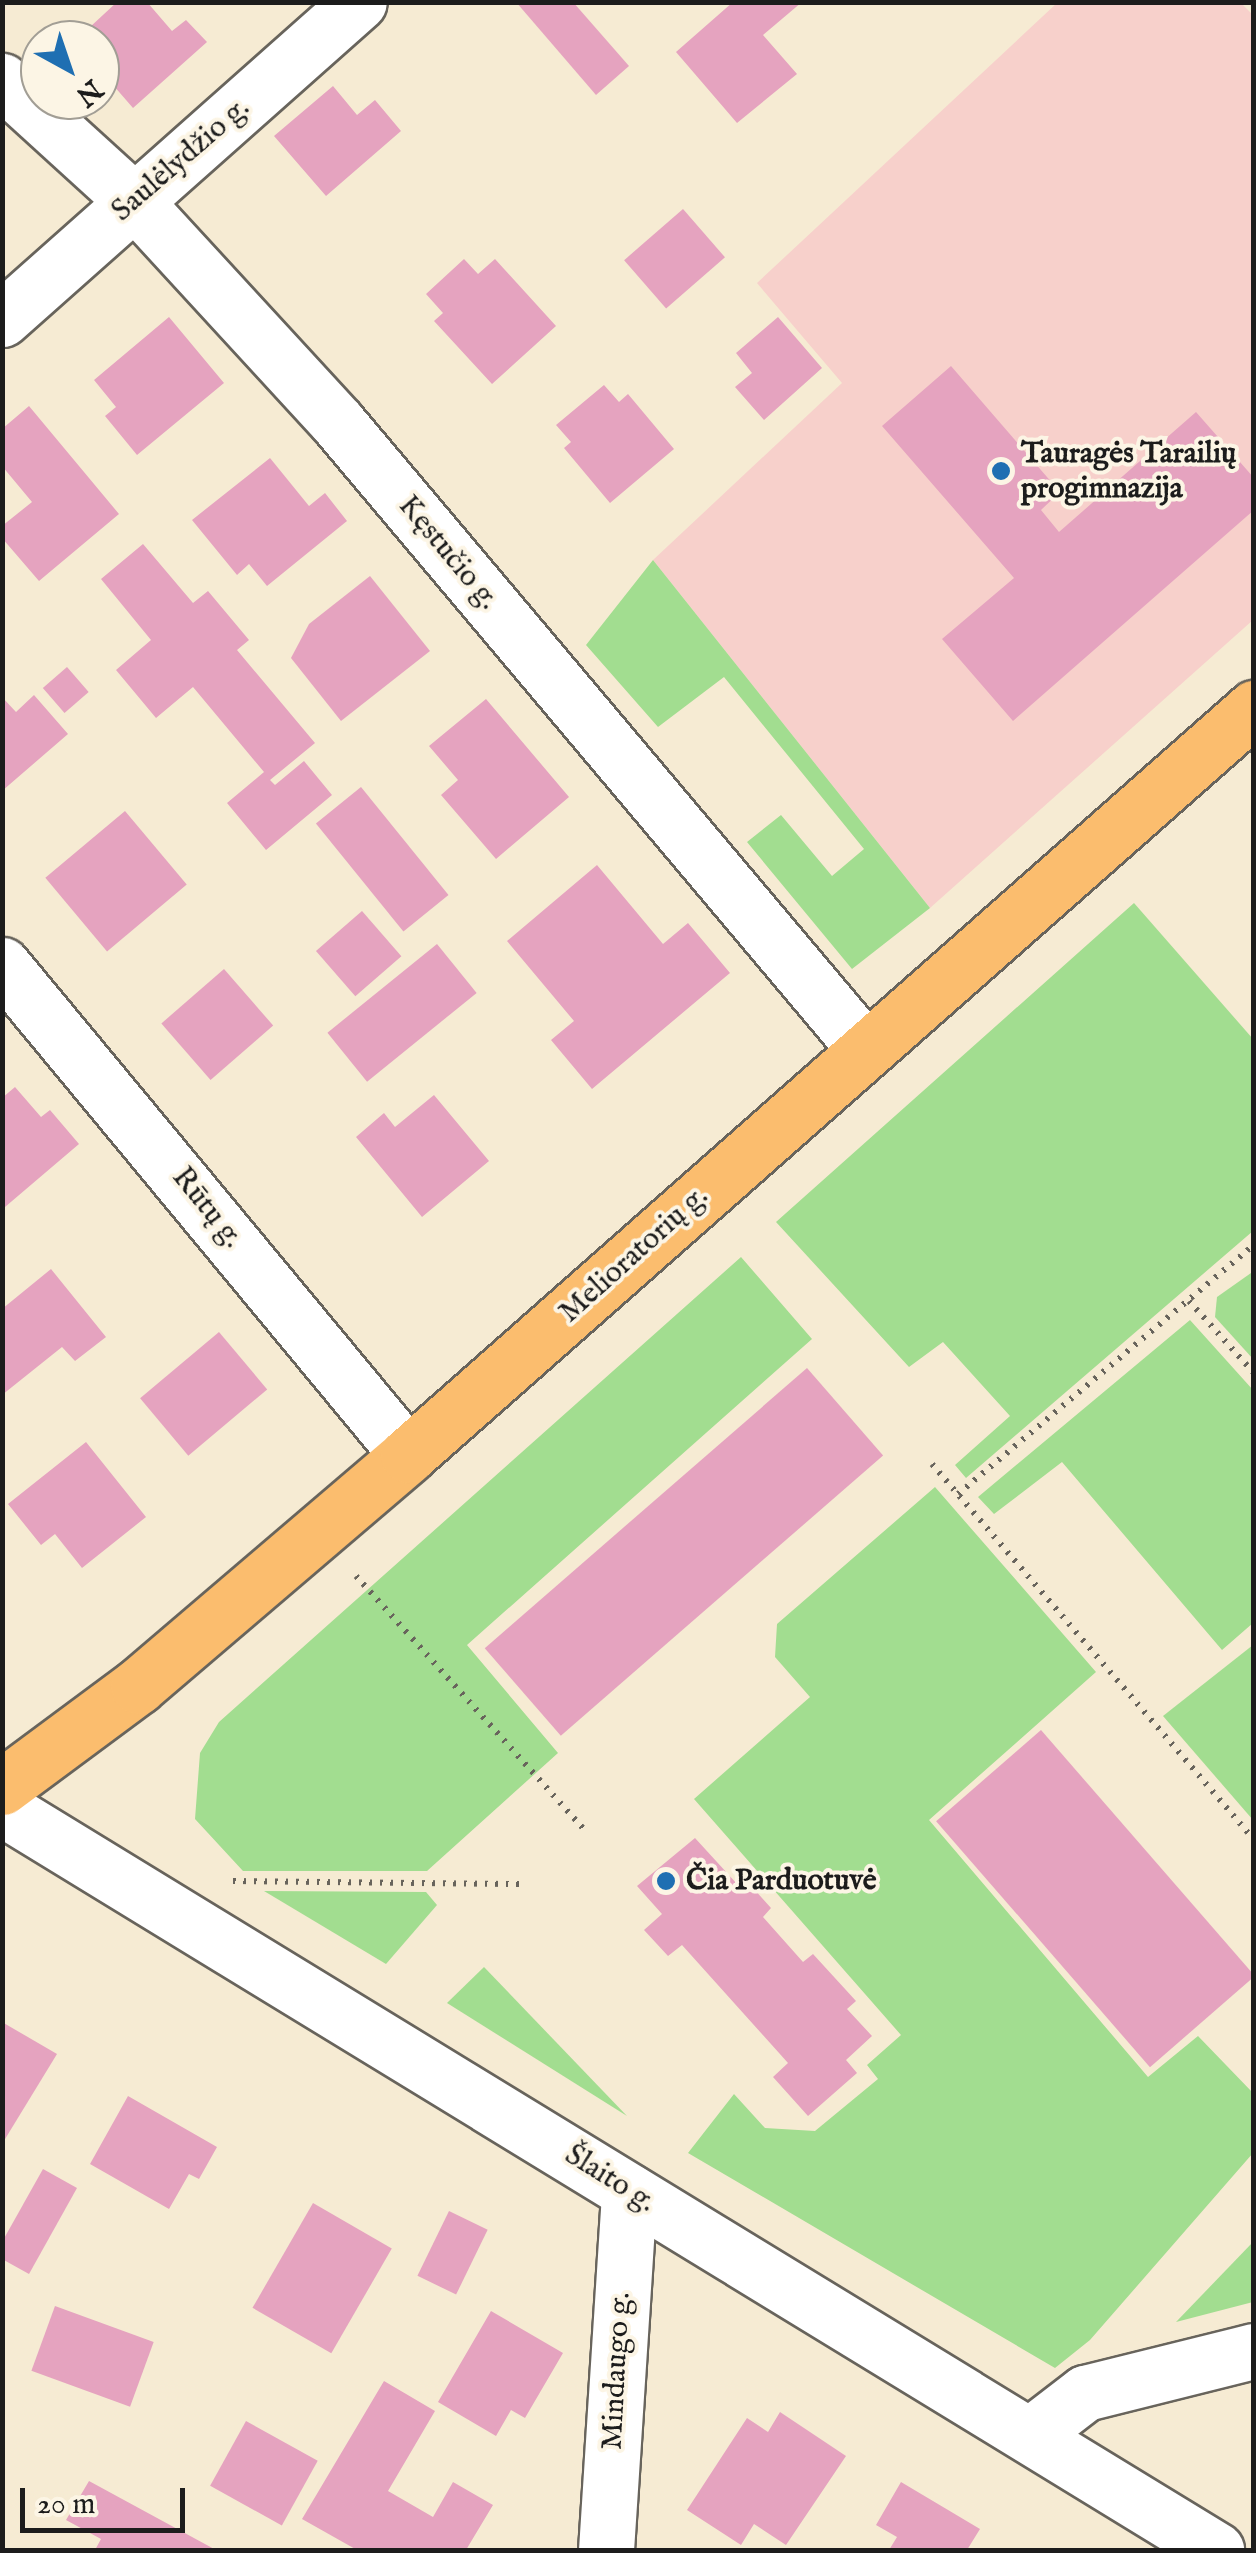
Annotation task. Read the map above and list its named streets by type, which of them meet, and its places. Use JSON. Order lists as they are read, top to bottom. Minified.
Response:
{"streets":{"main road":["Melioratorių g."],"street":["Saulėlydžio g.","Kęstučio g.","Rūtų g.","Šlaito g.","Mindaugo g."]},"crossings":[["Saulėlydžio g.","Kęstučio g."],["Kęstučio g.","Melioratorių g."],["Rūtų g.","Melioratorių g."],["Šlaito g.","Mindaugo g."]],"places":["Tauragės Tarailių progimnazija","Čia Parduotuvė"],"scale_bar":"20 m","north":"bottom right"}
